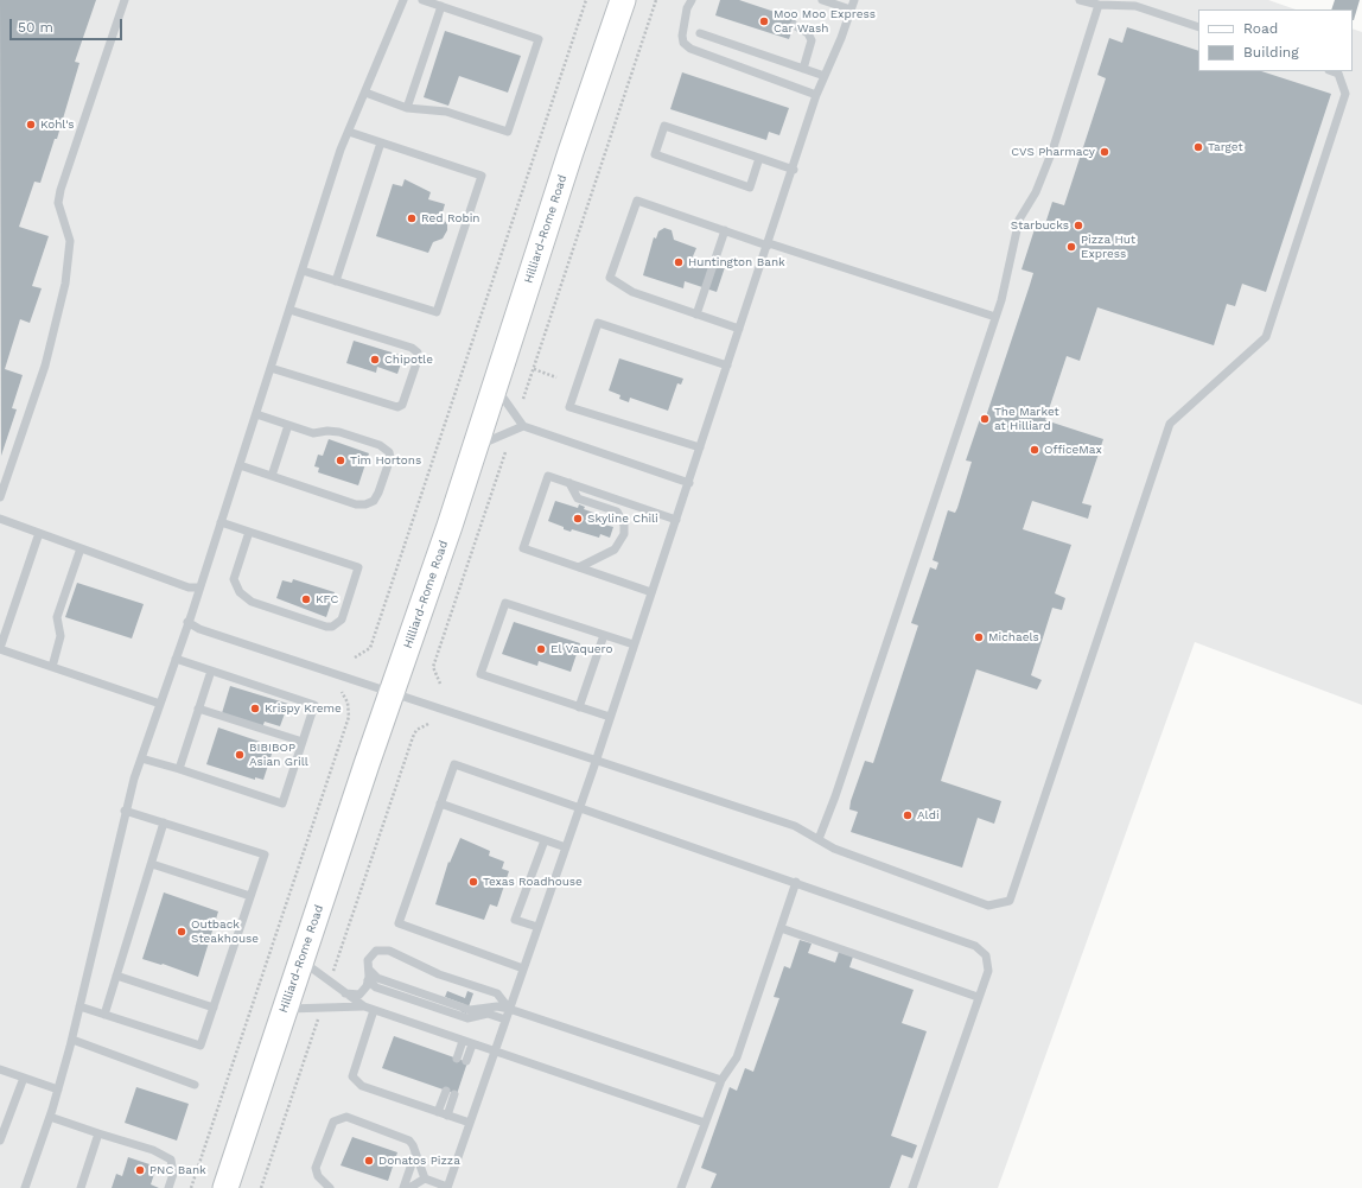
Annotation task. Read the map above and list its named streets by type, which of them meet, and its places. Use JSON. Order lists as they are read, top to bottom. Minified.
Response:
{"streets":{"main road":["Hilliard-Rome Road"]},"places":["Moo Moo Express Car Wash","Kohl's","Target","CVS Pharmacy","Red Robin","Starbucks","Pizza Hut Express","Huntington Bank","Chipotle","The Market at Hilliard","OfficeMax","Tim Hortons","Skyline Chili","KFC","Michaels","El Vaquero","Krispy Kreme","BIBIBOP Asian Grill","Aldi","Texas Roadhouse","Outback Steakhouse","Donatos Pizza","PNC Bank"],"legend":["Road","Building"],"scale_bar":"50 m"}
